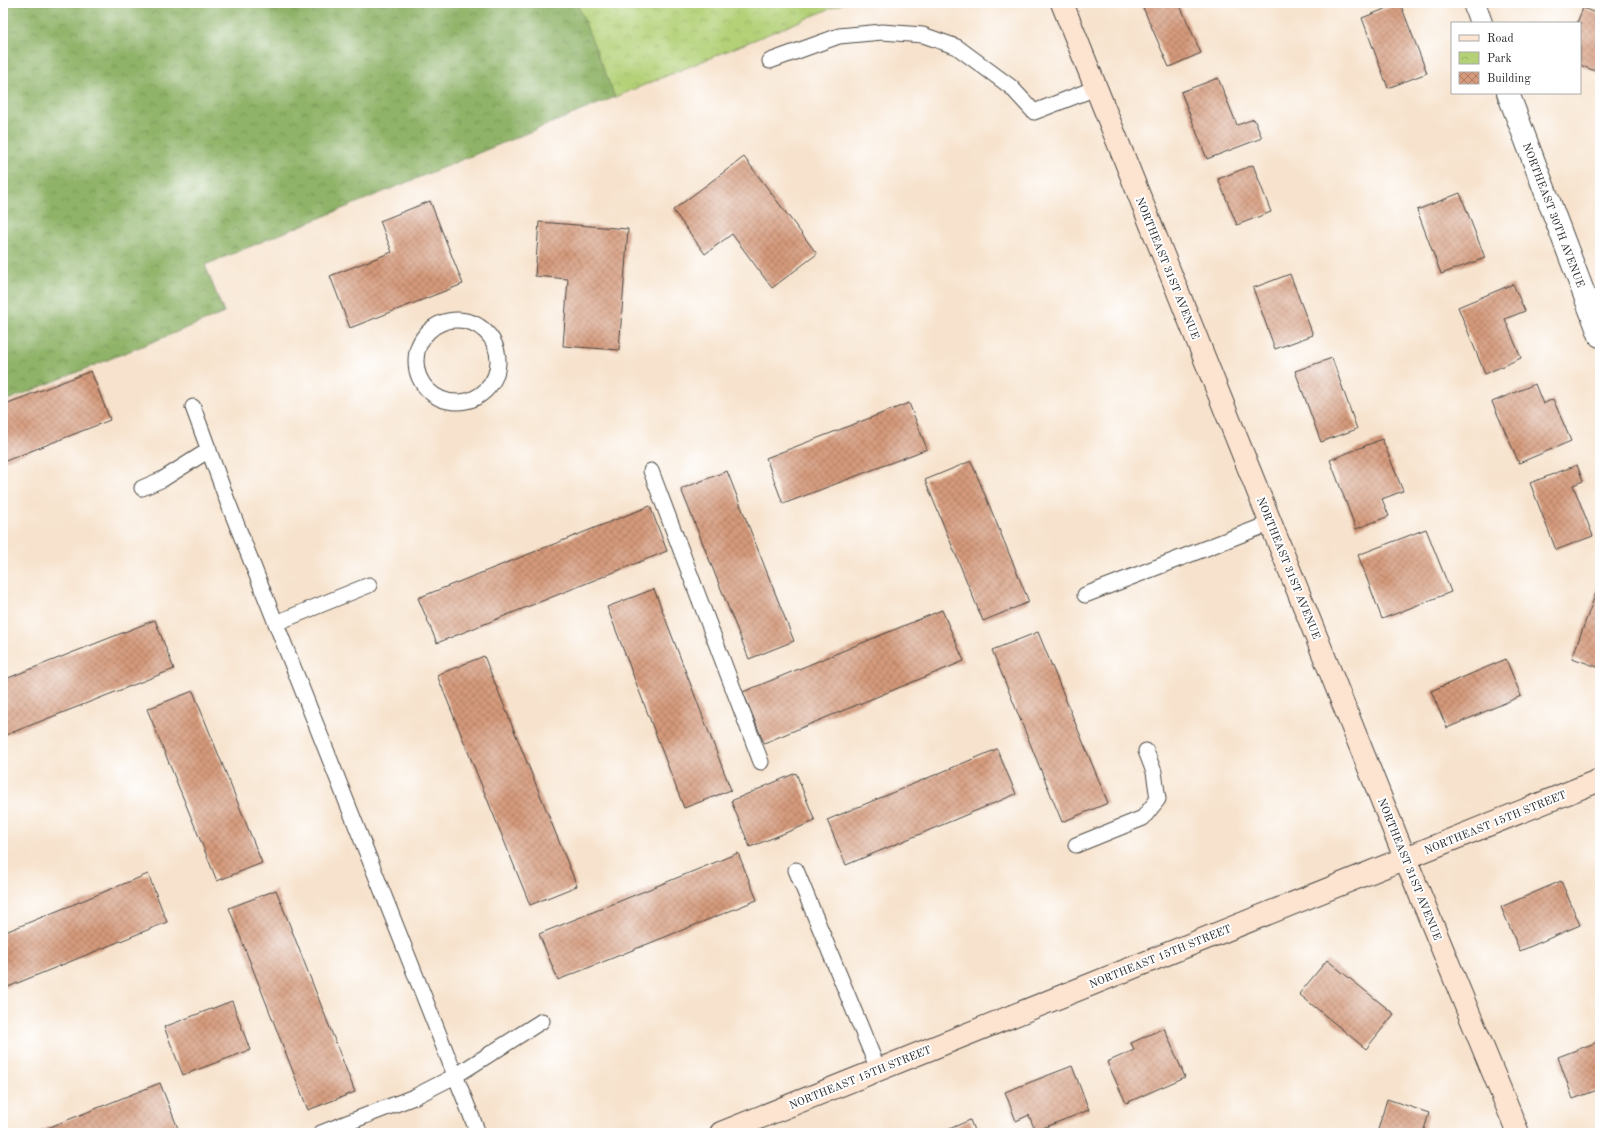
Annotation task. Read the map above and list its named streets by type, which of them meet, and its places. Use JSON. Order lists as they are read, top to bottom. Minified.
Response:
{"streets":{"street":["NORTHEAST 30TH AVENUE","NORTHEAST 31ST AVENUE","NORTHEAST 15TH STREET"]},"crossings":[["NORTHEAST 31ST AVENUE","NORTHEAST 15TH STREET"]],"legend":["Road","Park","Building"]}
